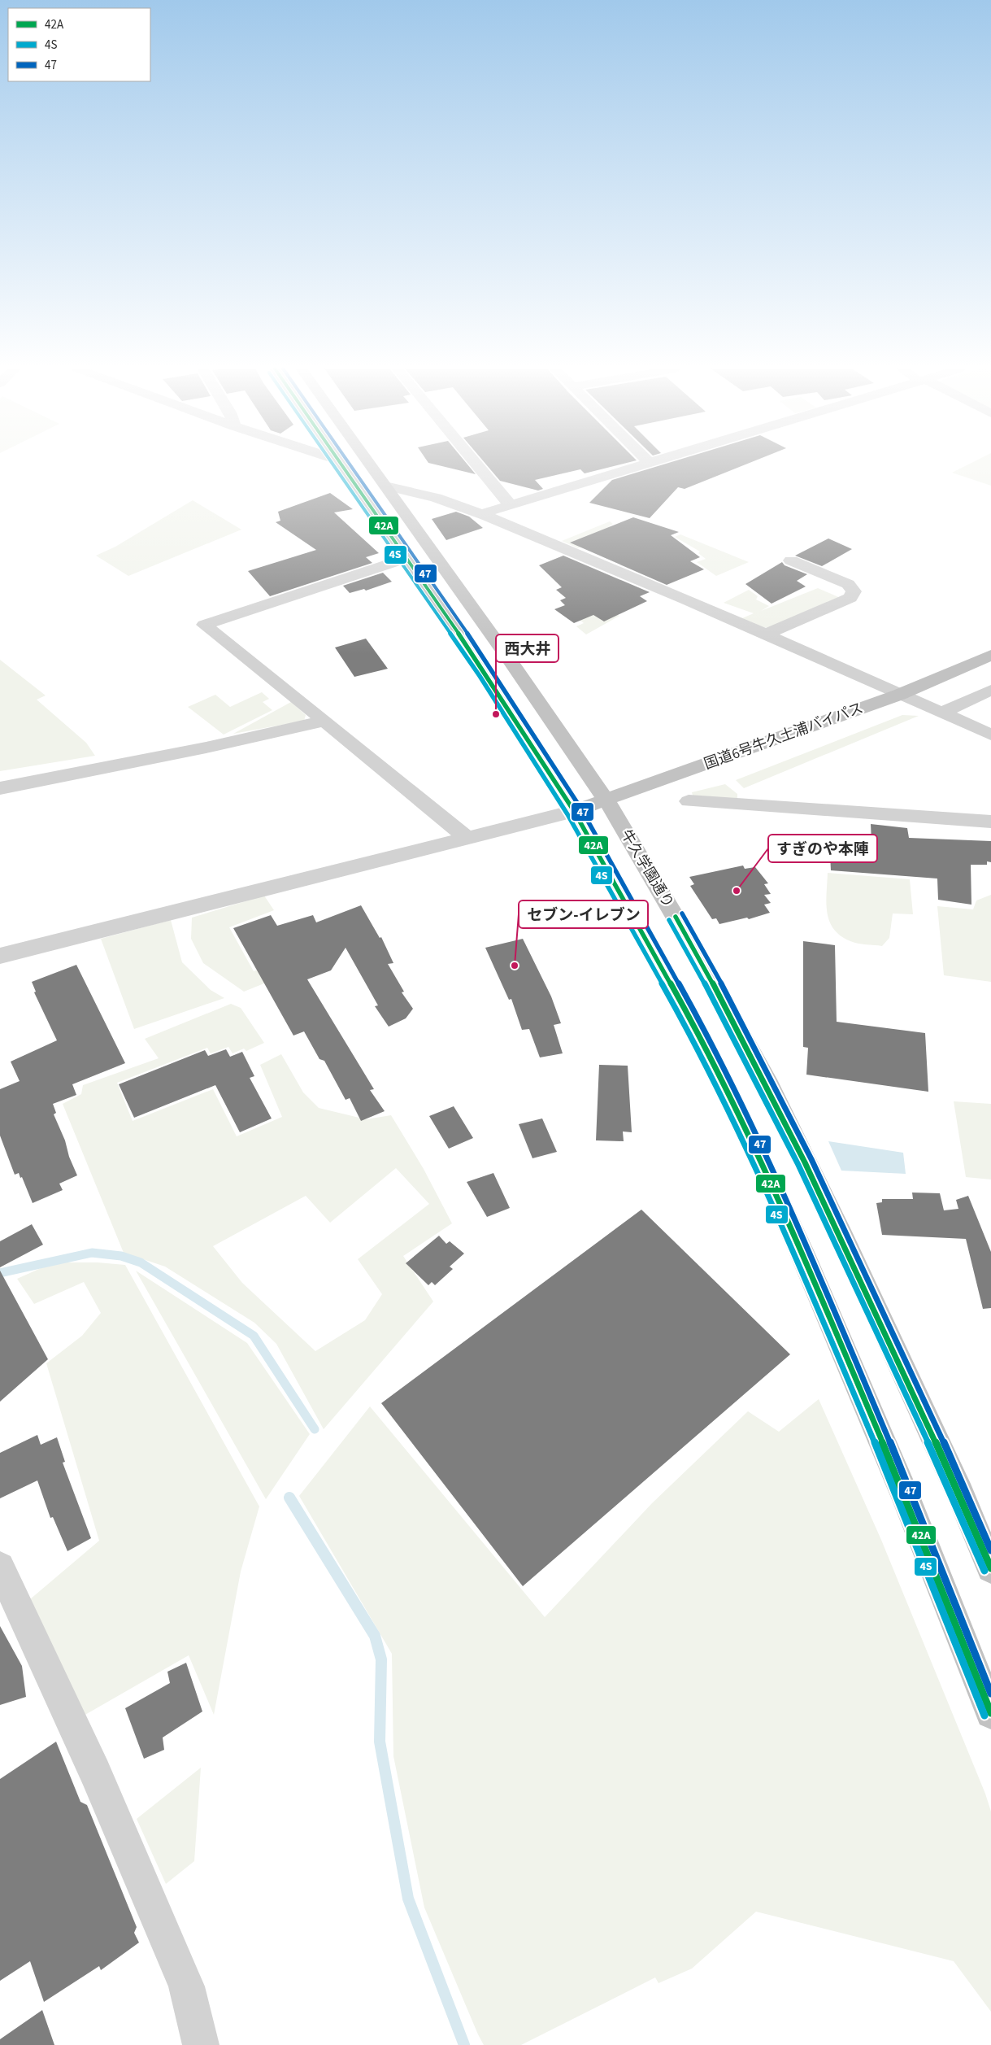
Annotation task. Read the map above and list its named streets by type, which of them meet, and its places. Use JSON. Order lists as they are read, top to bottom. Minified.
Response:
{"streets":{"highway":["国道6号牛久土浦バイパス","牛久学園通り"]},"crossings":[["国道6号牛久土浦バイパス","牛久学園通り"]],"places":["西大井","すぎのや本陣","セブン-イレブン"],"lines":["transit line 42A","transit line 4S","transit line 47"],"legend":["42A","4S","47"]}
